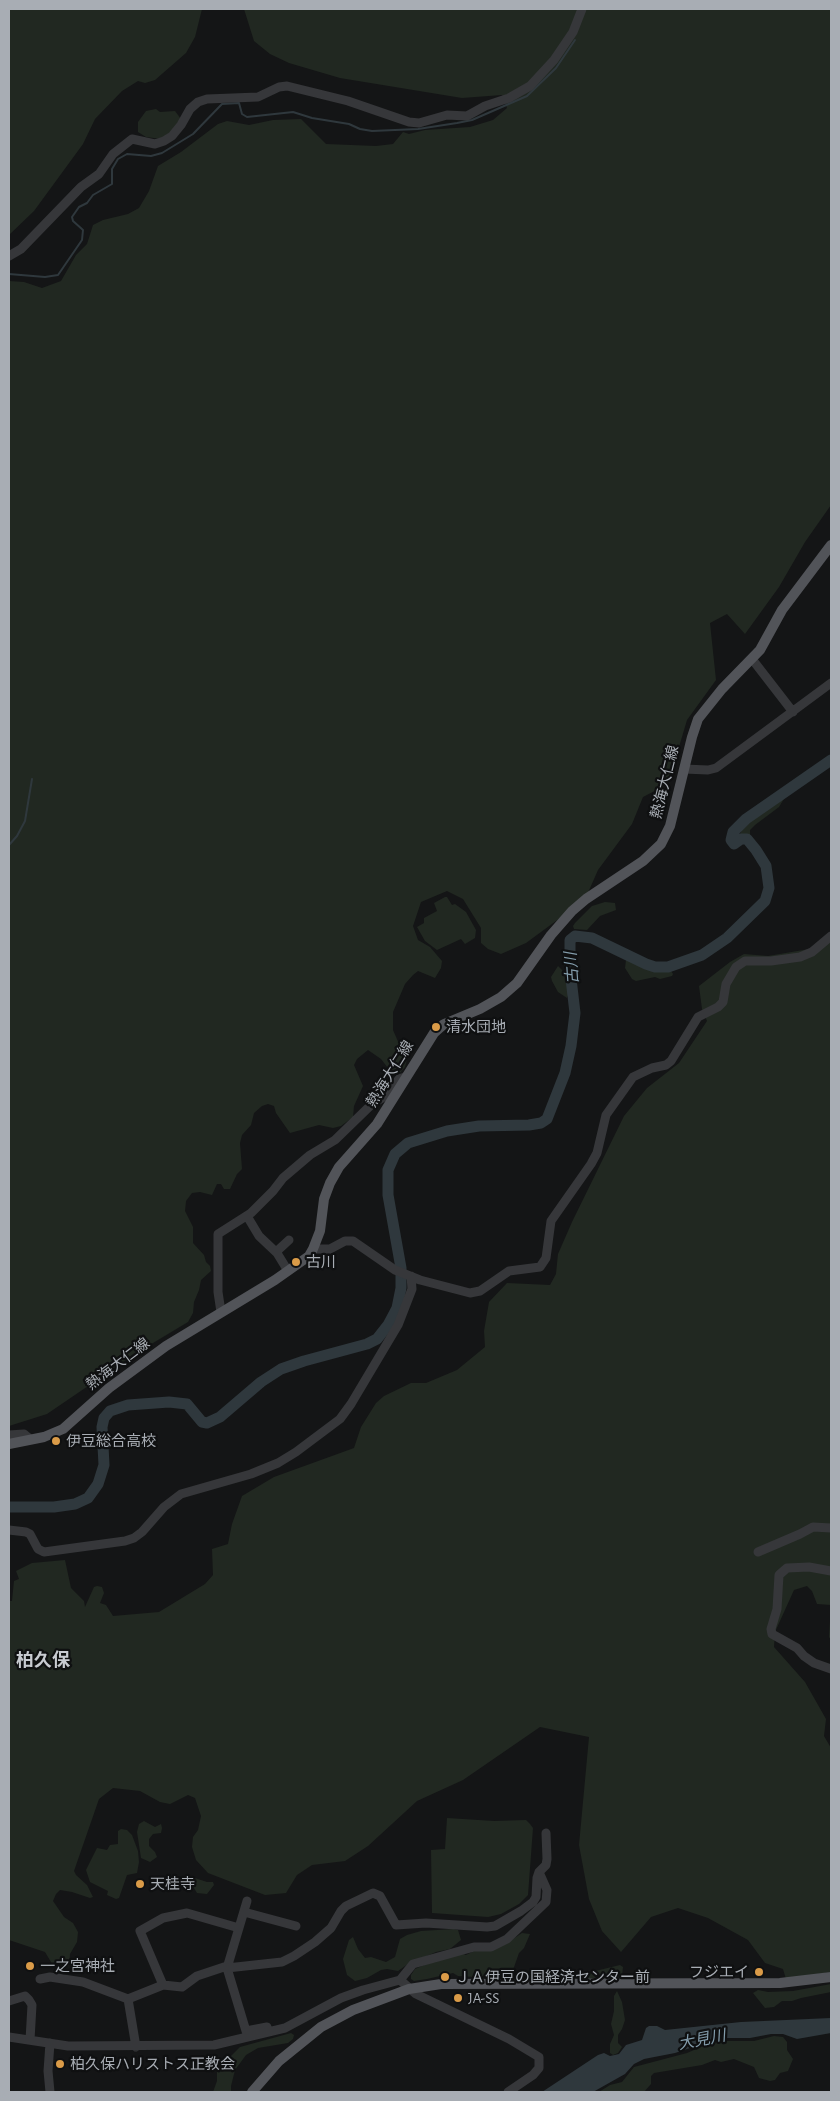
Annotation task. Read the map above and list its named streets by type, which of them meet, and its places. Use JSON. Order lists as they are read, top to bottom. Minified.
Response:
{"streets":{"main road":["熱海大仁線"]},"districts":["柏久保"],"water":["古川","大見川"],"places":["清水団地","古川","伊豆総合高校","天桂寺","一之宮神社","フジエイ","ＪＡ伊豆の国経済センター前","JA-SS","柏久保ハリストス正教会"]}
